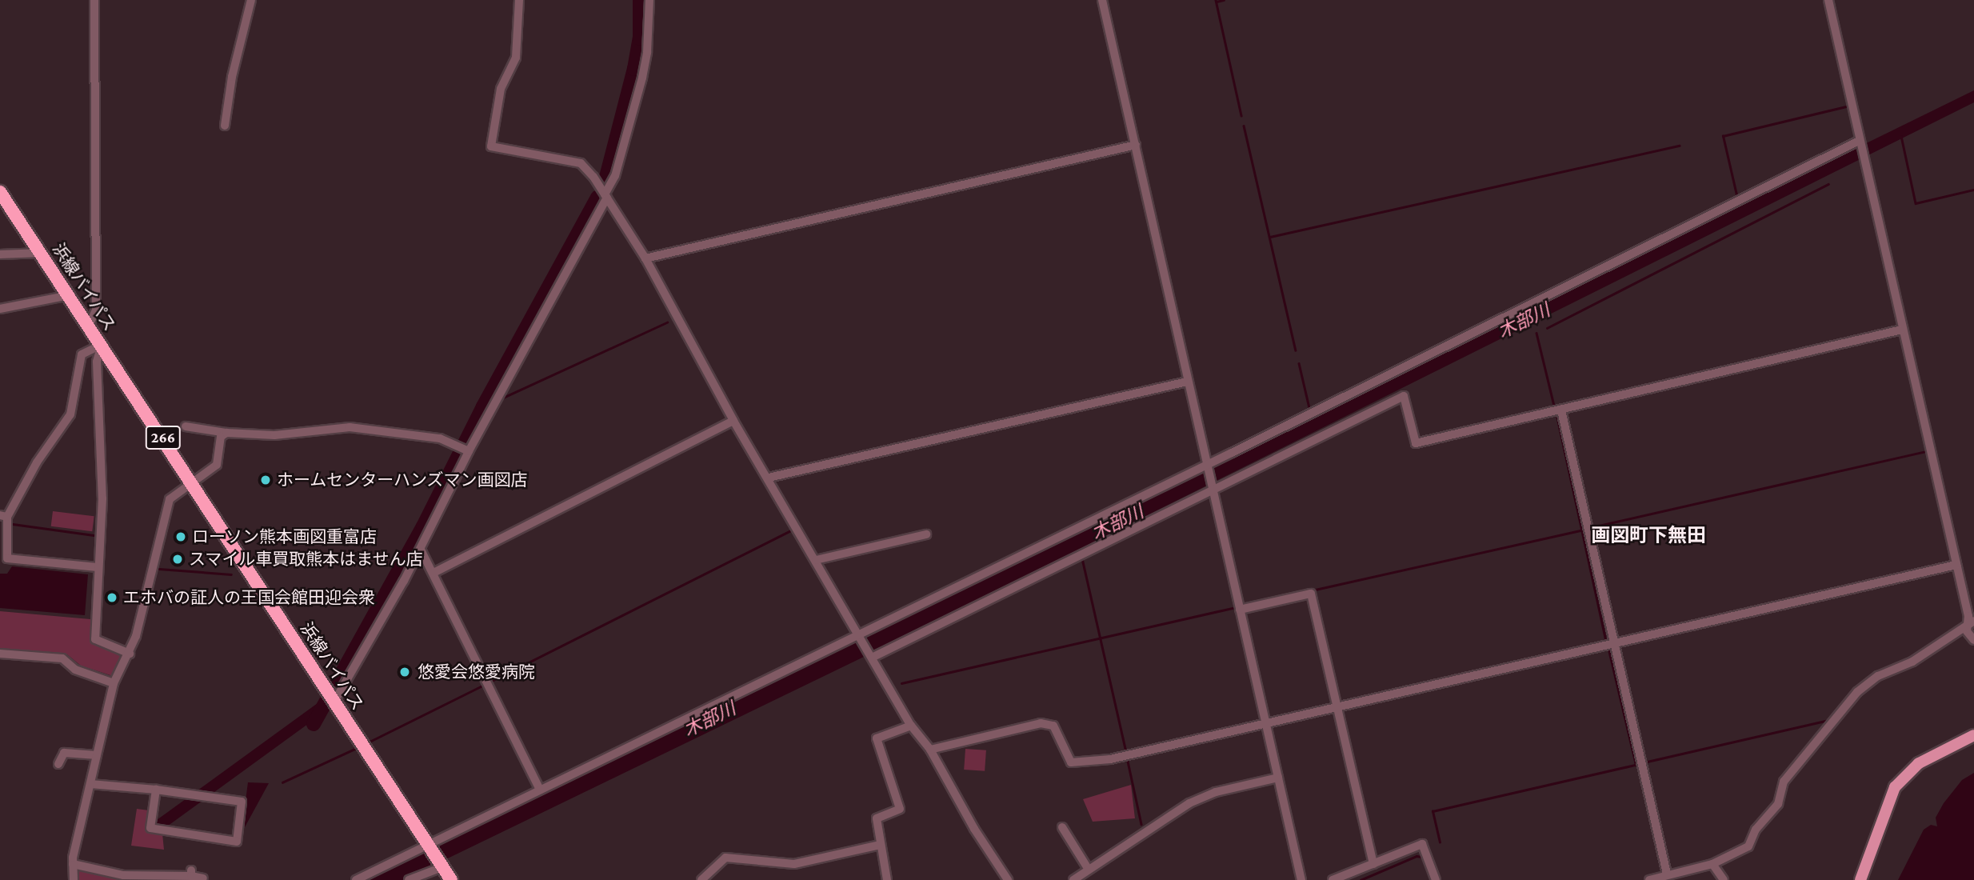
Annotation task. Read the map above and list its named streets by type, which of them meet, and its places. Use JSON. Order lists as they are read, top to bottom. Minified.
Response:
{"streets":{"highway":["浜線バイパス","266"]},"districts":["画図町下無田"],"water":["木部川"],"places":["ホームセンターハンズマン画図店","ローソン熊本画図重富店","スマイル車買取熊本はません店","エホバの証人の王国会館田迎会衆","悠愛会悠愛病院"]}
